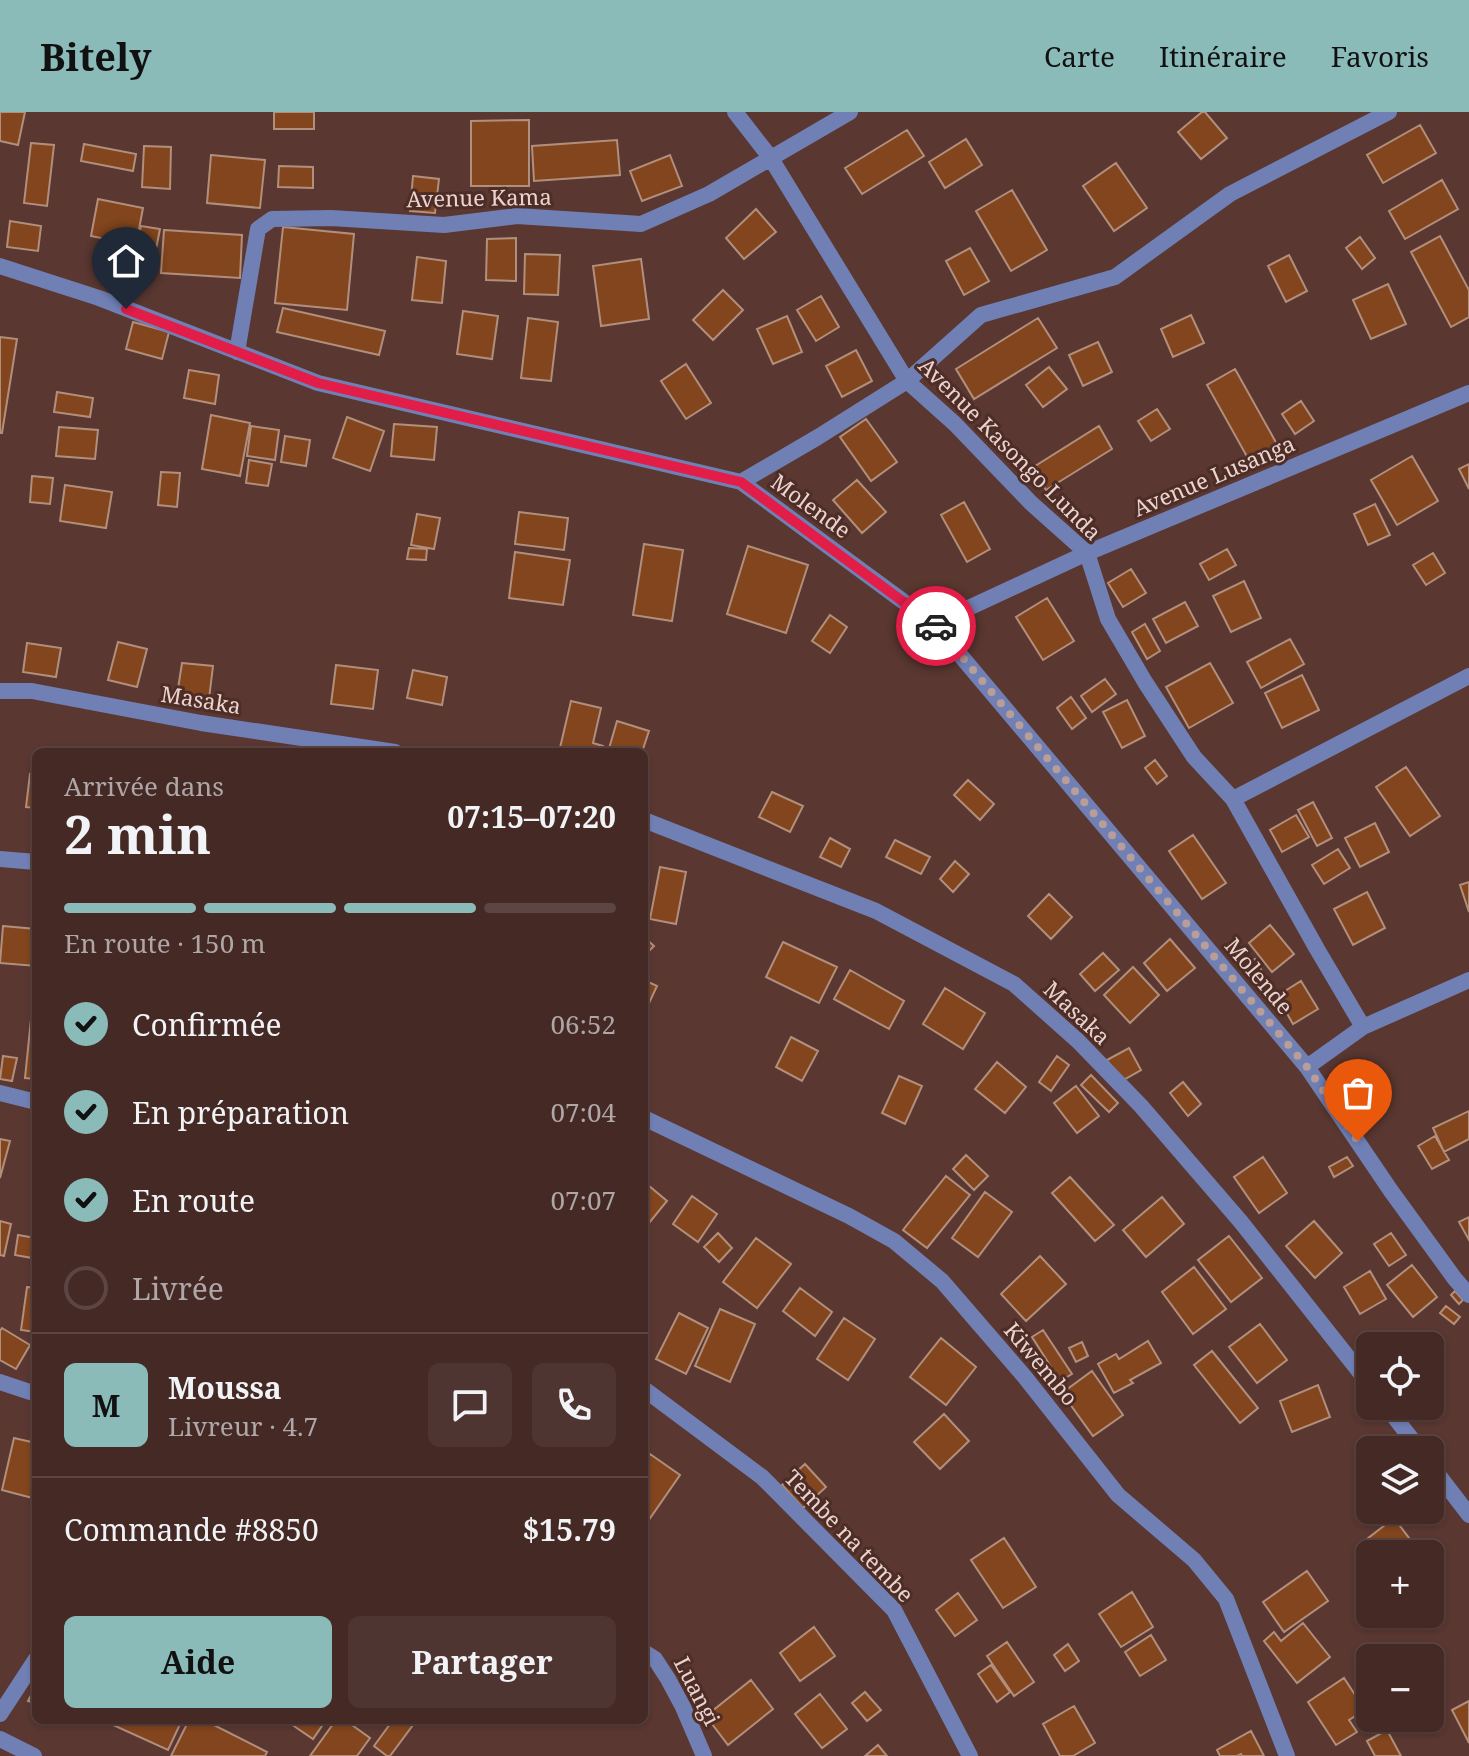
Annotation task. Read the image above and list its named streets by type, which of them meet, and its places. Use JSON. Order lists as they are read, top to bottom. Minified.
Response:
{"streets":{"street":["Avenue Kama","Avenue Kasongo Lunda","Avenue Lusanga","Molende","Masaka","Kiwembo","Tembe na tembe","Luangi"]},"crossings":[["Avenue Kama","Avenue Kasongo Lunda"],["Avenue Kama","Molende"],["Avenue Kasongo Lunda","Avenue Lusanga"],["Avenue Lusanga","Molende"]],"page":{"header":"Bitely","nav":["Carte","Itinéraire","Favoris"],"heading":["2 min","Arrivée dans","07:15–07:20"],"panel":["Moussa","Livreur · 4.7","Commande #8850","$15.79"],"bar":"En route · 150 m","list":[["Confirmée","06:52"],["En préparation","07:04"],["En route","07:07"],"Livrée"],"map_buttons":["+","−"],"round":"M","buttons":["Aide","Partager"]}}
